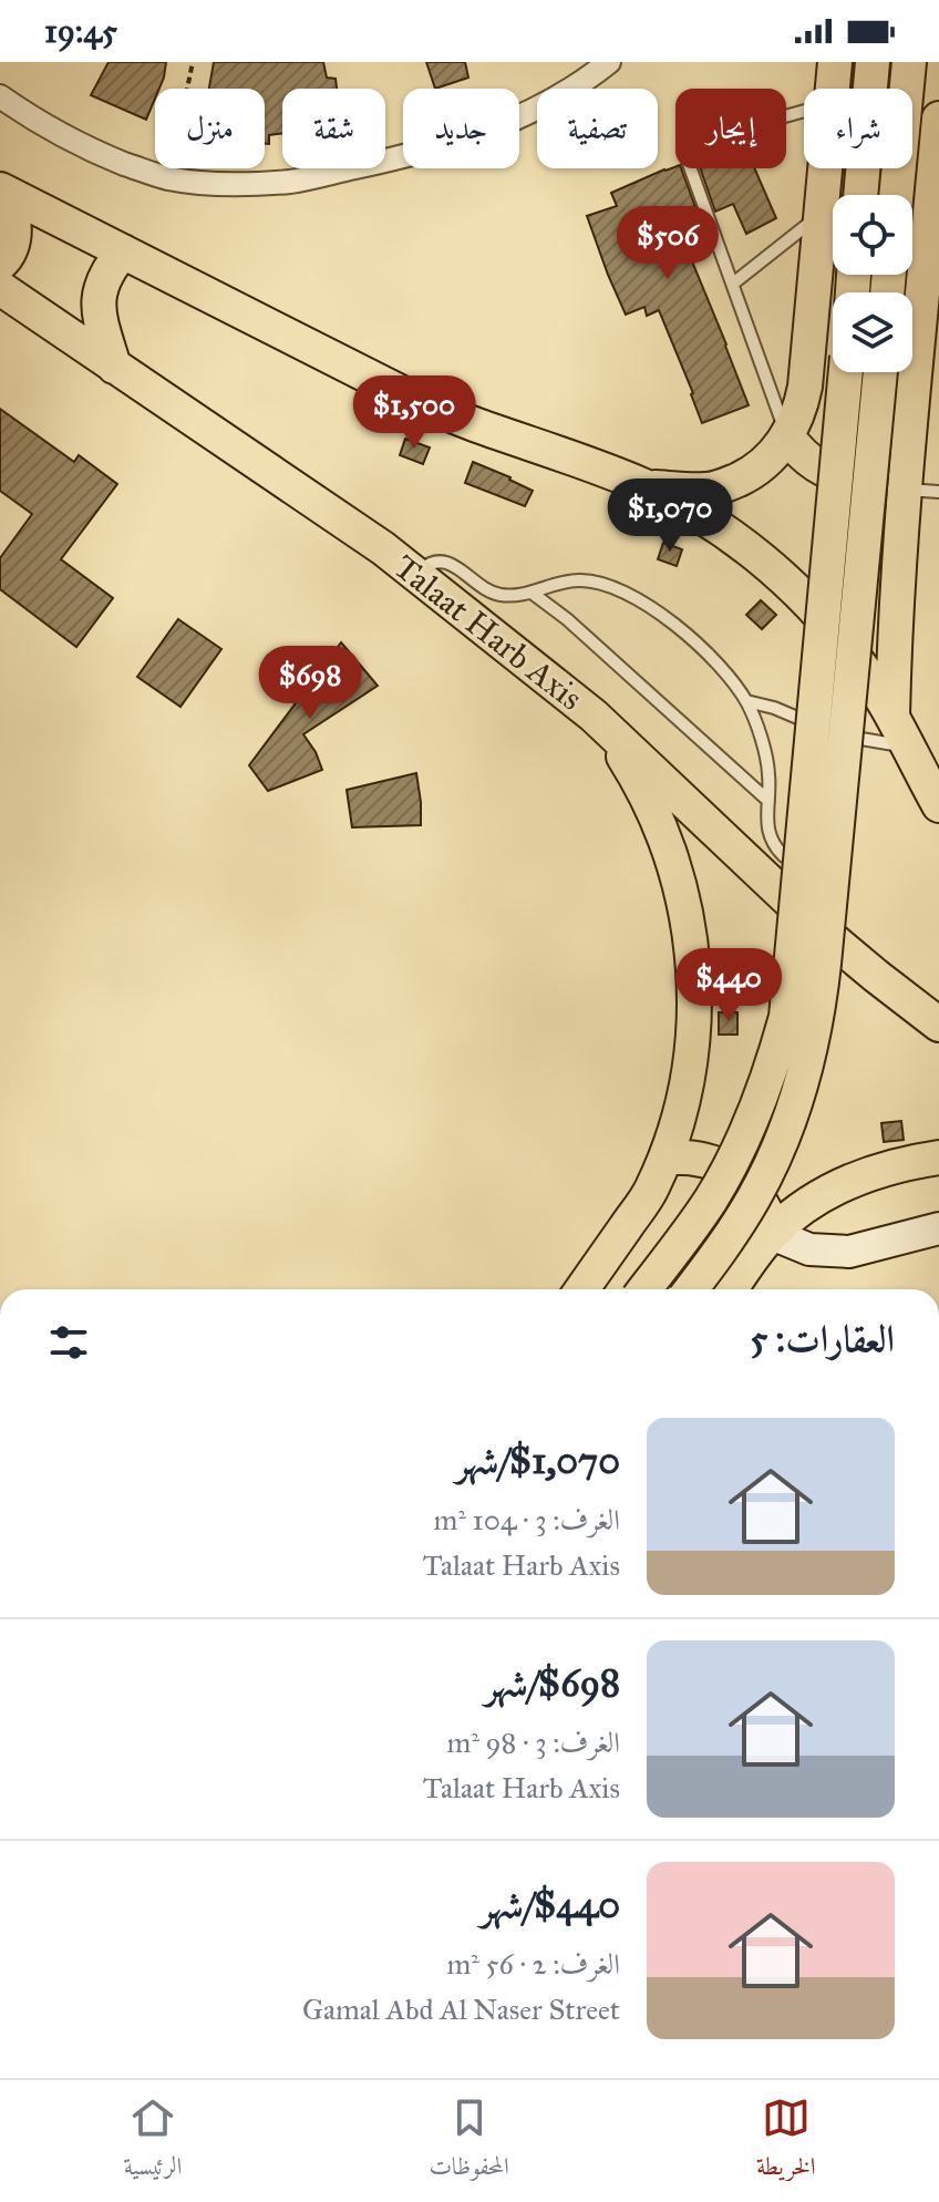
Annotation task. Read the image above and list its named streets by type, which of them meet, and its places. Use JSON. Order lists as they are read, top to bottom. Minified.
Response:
{"streets":{"main road":["Talaat Harb Axis"]},"page":{"status":"19:45","chip":["شراء","إيجار","تصفية","جديد","شقة","منزل"],"price":["$506","$1,500","$1,070","$698","$440"],"heading":"العقارات: 5","list":[{"name":"$1,070/شهر","note":"الغرف: 3 · 104 m² · Talaat Harb Axis"},{"name":"$698/شهر","note":"الغرف: 3 · 98 m² · Talaat Harb Axis"},{"name":"$440/شهر","note":"الغرف: 2 · 56 m² · Gamal Abd Al Naser Street"}],"tabs":["الخريطة","المحفوظات","الرئيسية"]}}
